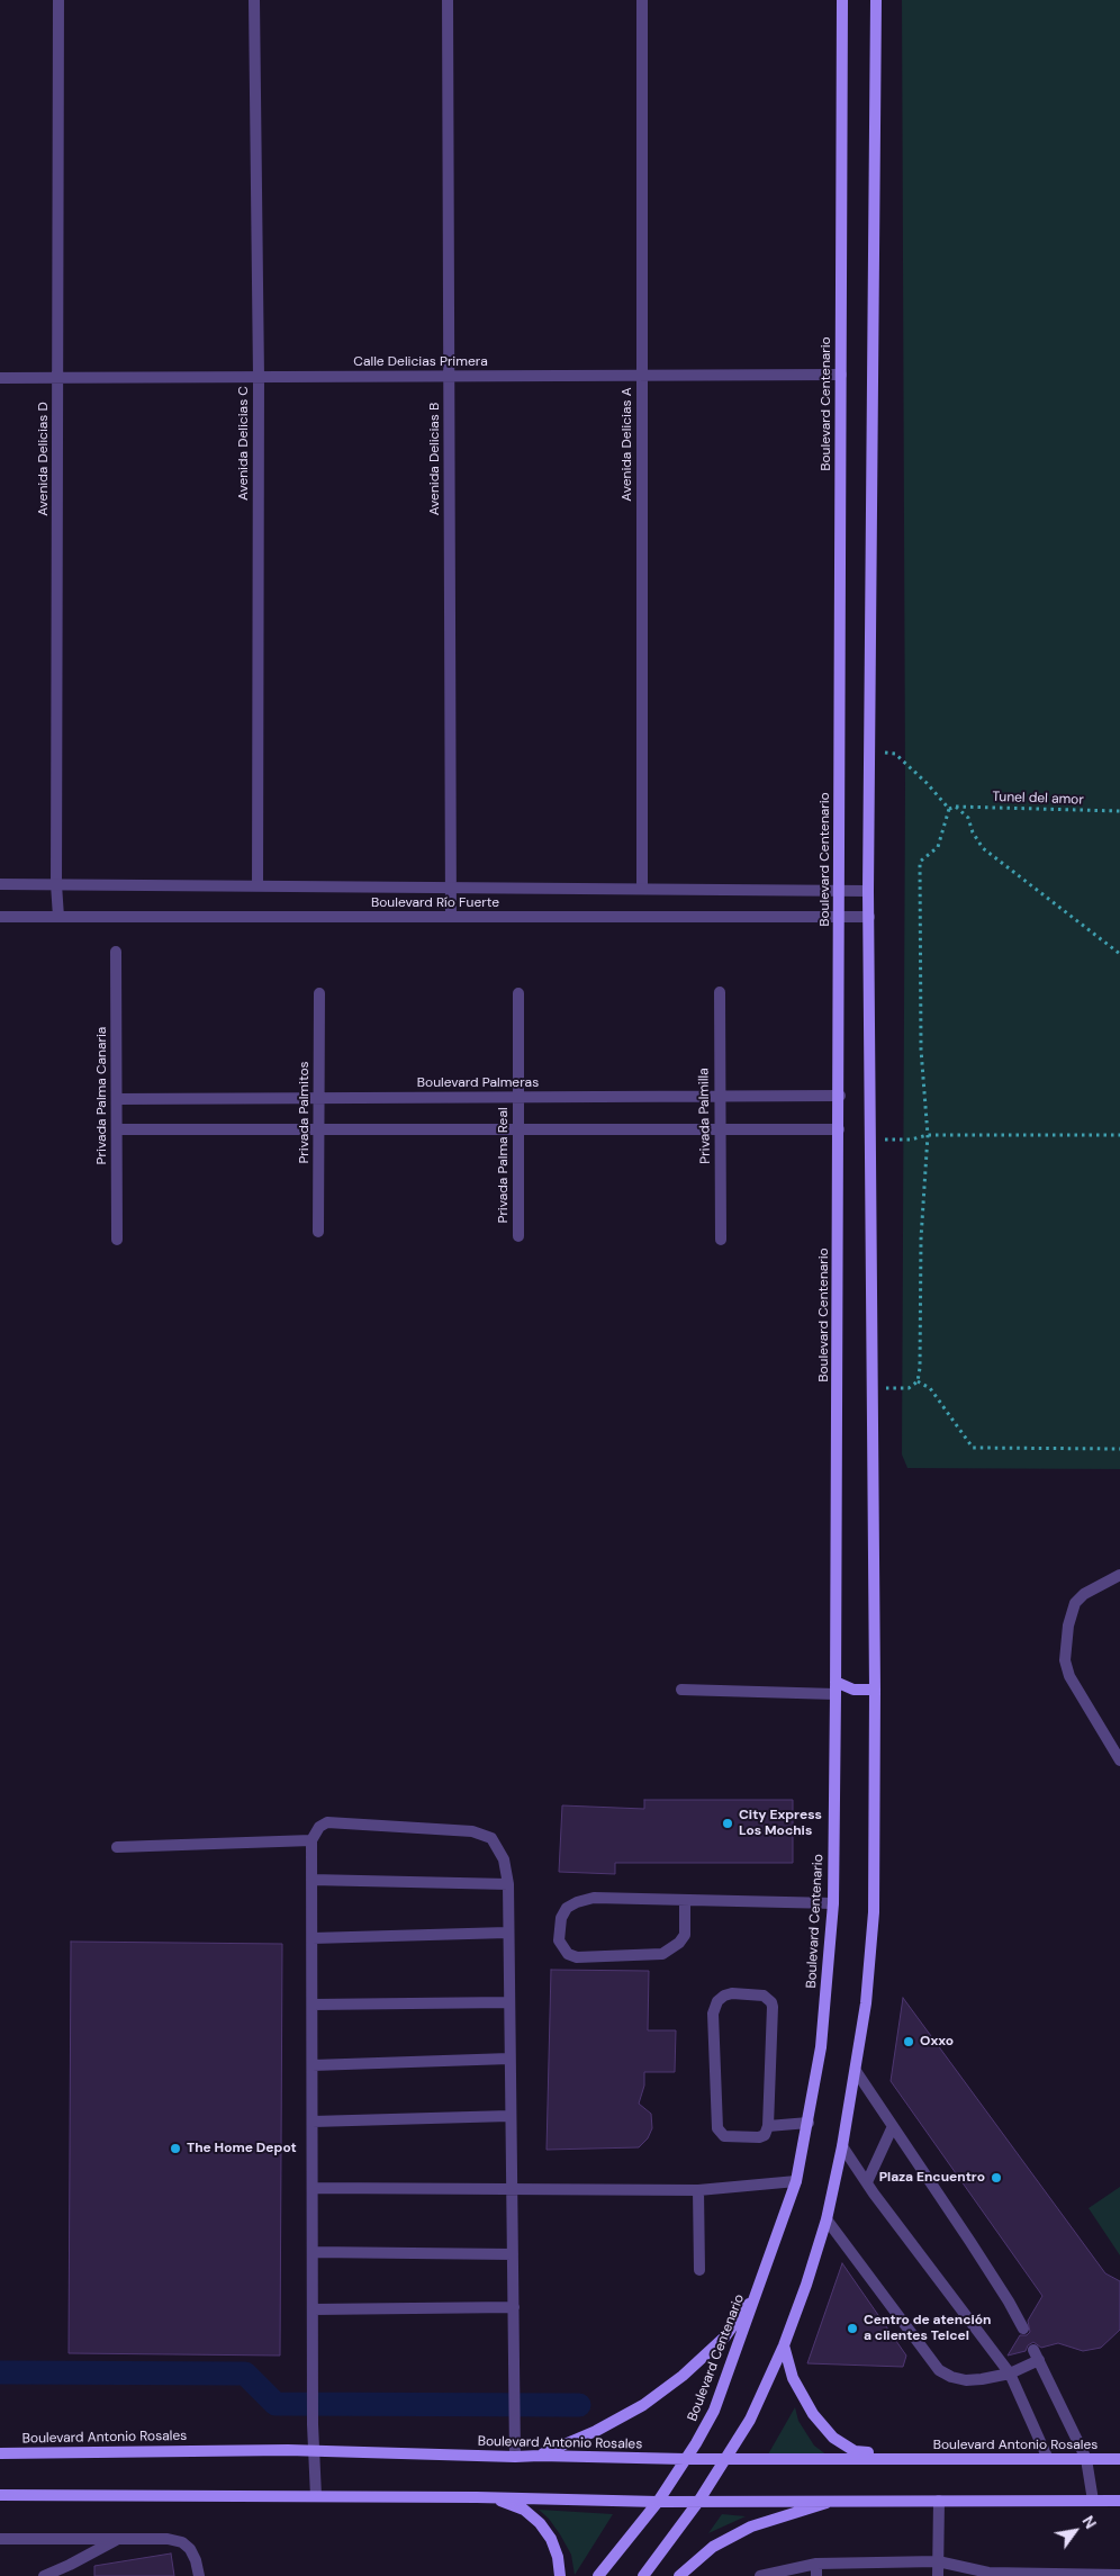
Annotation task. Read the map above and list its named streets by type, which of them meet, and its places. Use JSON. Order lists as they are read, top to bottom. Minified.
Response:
{"streets":{"main road":["Boulevard Centenario","Boulevard Antonio Rosales"],"street":["Calle Delicias Primera","Avenida Delicias C","Avenida Delicias A","Avenida Delicias D","Avenida Delicias B","Boulevard Río Fuerte","Boulevard Palmeras","Privada Palma Canaria","Privada Palmitos","Privada Palmilla","Privada Palma Real"],"path":["Tunel del amor"]},"crossings":[["Calle Delicias Primera","Boulevard Centenario"],["Calle Delicias Primera","Avenida Delicias C"],["Calle Delicias Primera","Avenida Delicias A"],["Calle Delicias Primera","Avenida Delicias D"],["Calle Delicias Primera","Avenida Delicias B"],["Boulevard Centenario","Boulevard Río Fuerte"],["Boulevard Centenario","Boulevard Palmeras"],["Boulevard Centenario","Boulevard Antonio Rosales"],["Avenida Delicias C","Boulevard Río Fuerte"],["Avenida Delicias A","Boulevard Río Fuerte"],["Avenida Delicias D","Boulevard Río Fuerte"],["Avenida Delicias B","Boulevard Río Fuerte"],["Boulevard Palmeras","Privada Palma Canaria"],["Boulevard Palmeras","Privada Palmitos"],["Boulevard Palmeras","Privada Palmilla"],["Boulevard Palmeras","Privada Palma Real"]],"places":["City Express Los Mochis","Oxxo","The Home Depot","Plaza Encuentro","Centro de atención a clientes Telcel"],"north":"top right"}
